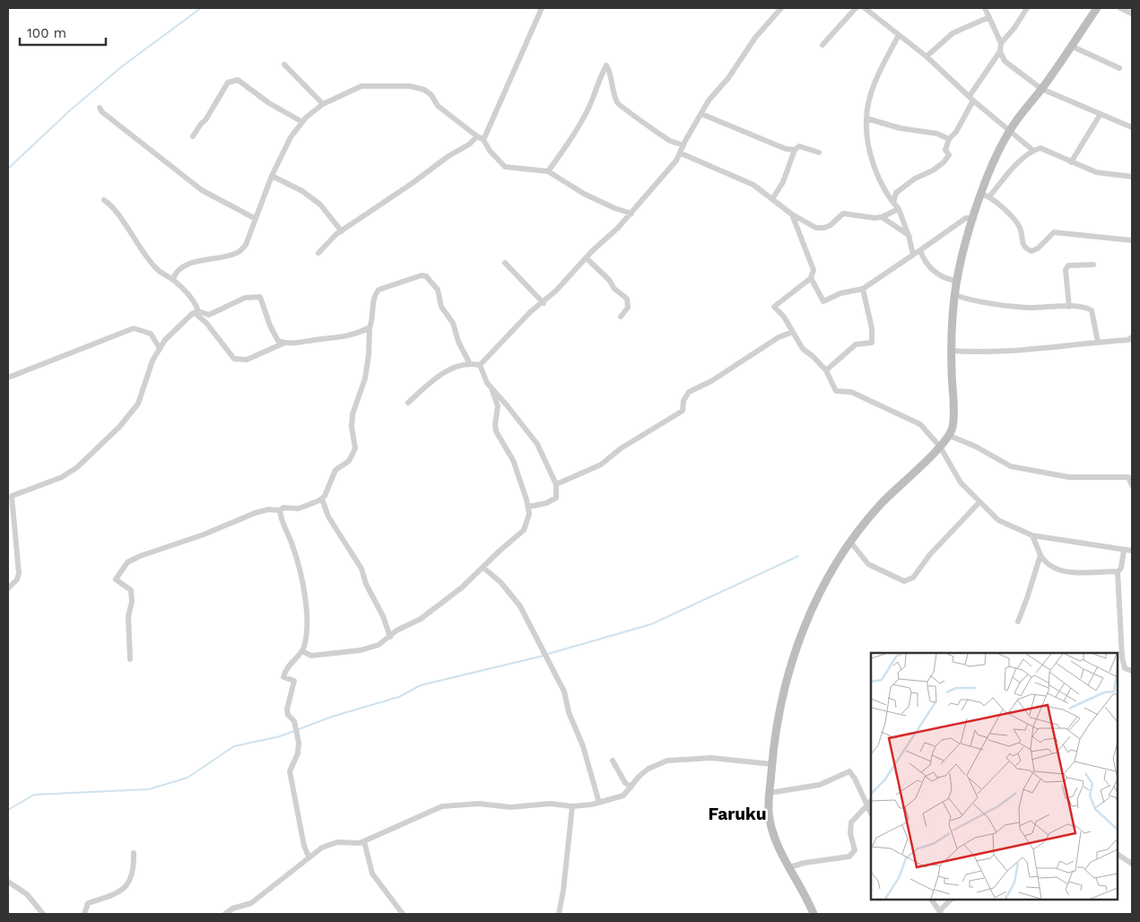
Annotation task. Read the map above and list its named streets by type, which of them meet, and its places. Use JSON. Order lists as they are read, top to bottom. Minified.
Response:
{"districts":["Faruku"],"scale_bar":"100 m"}
